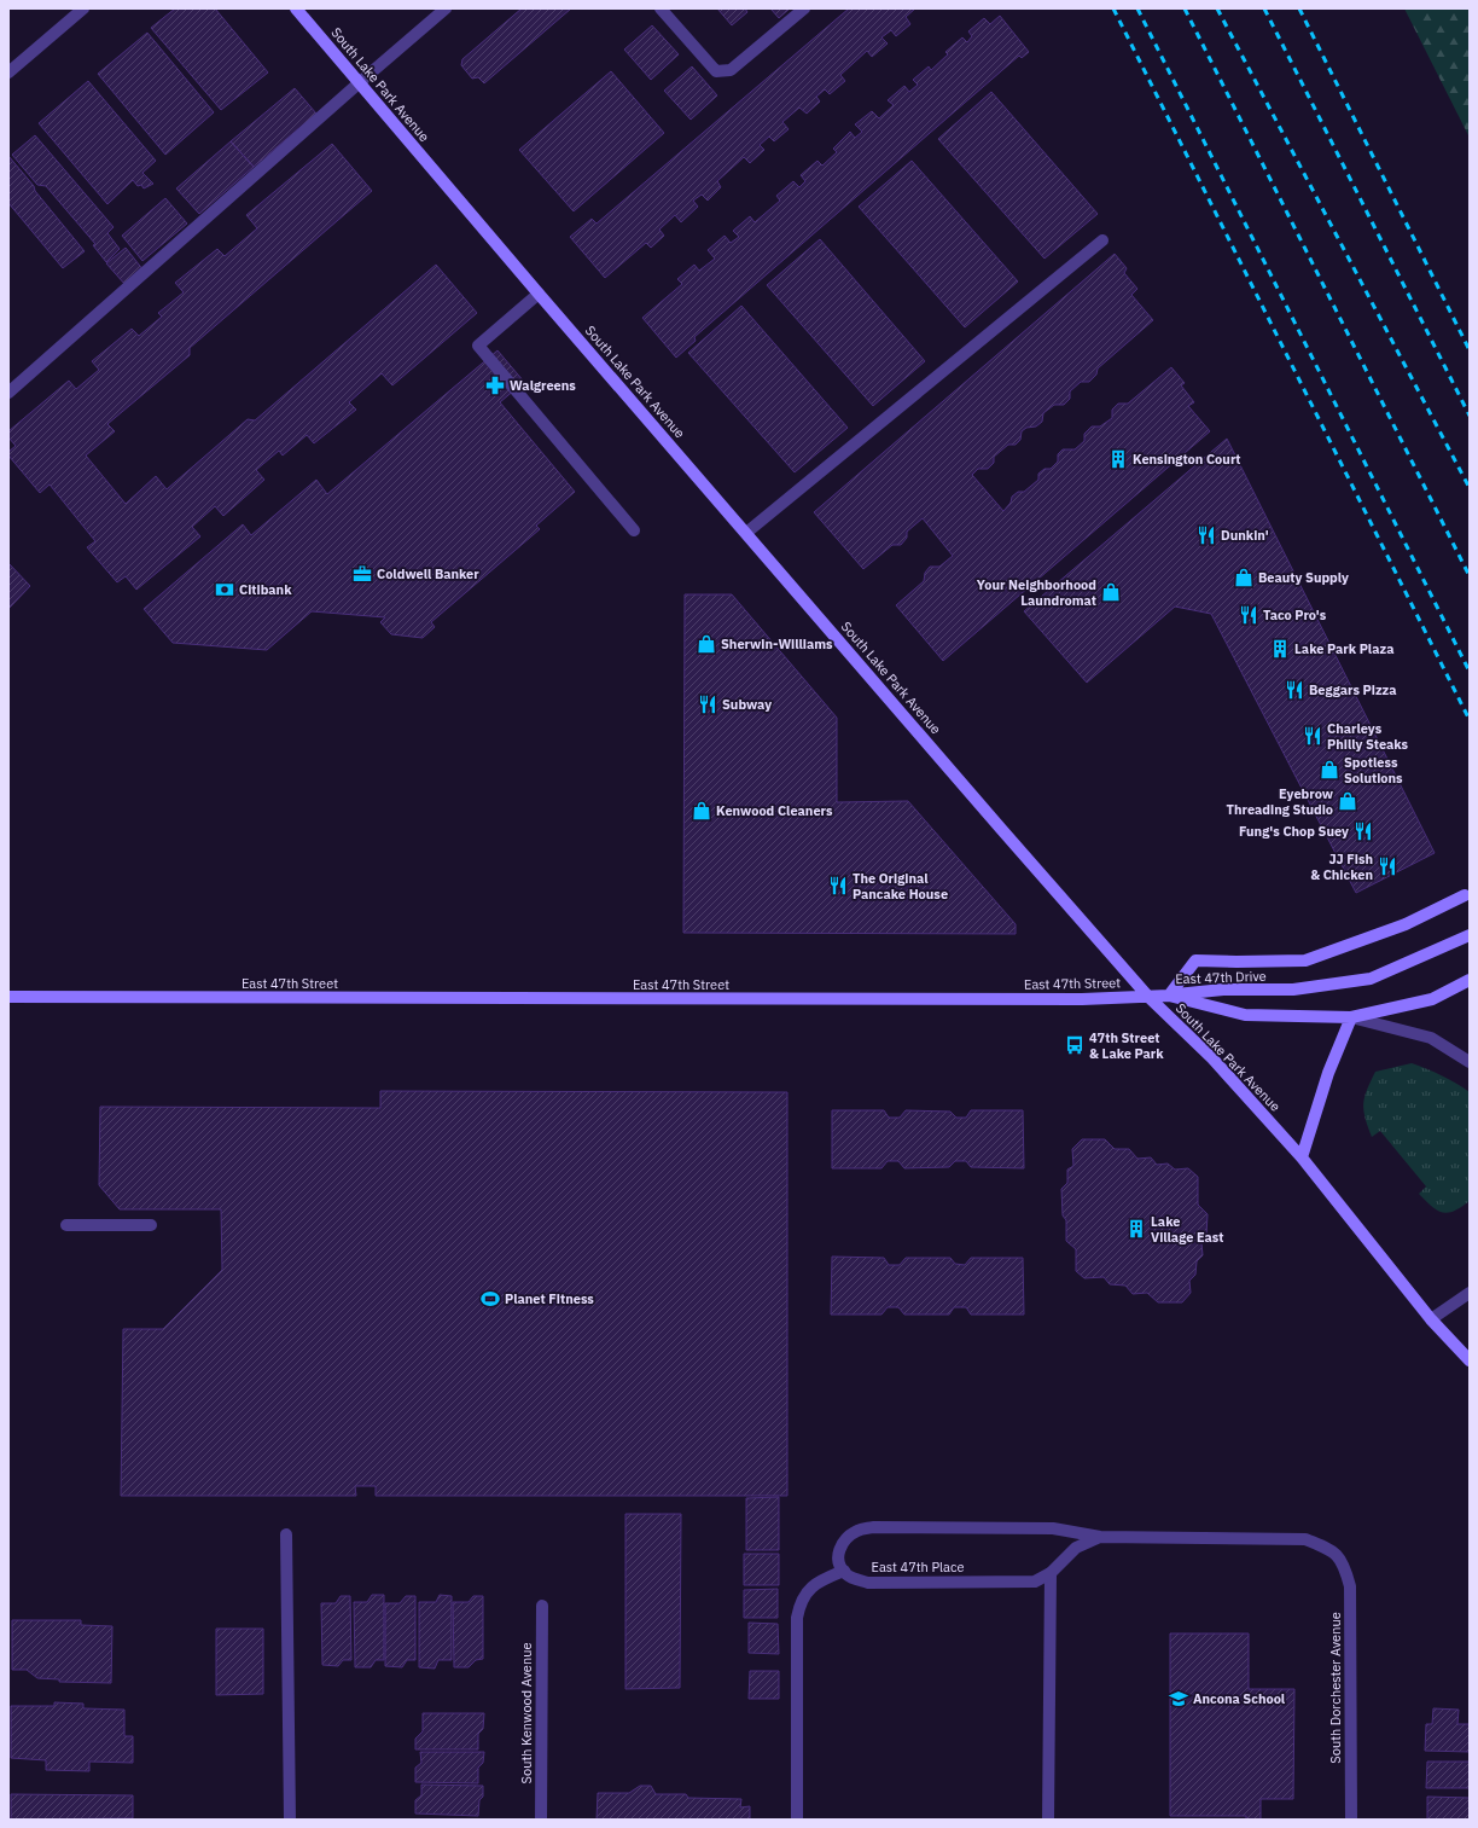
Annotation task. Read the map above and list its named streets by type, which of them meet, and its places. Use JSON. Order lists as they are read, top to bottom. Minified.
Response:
{"streets":{"main road":["South Lake Park Avenue","East 47th Drive","East 47th Street"],"street":["East 47th Place","South Dorchester Avenue","South Kenwood Avenue"]},"crossings":[["South Lake Park Avenue","East 47th Street"],["East 47th Drive","East 47th Street"],["East 47th Place","South Dorchester Avenue"]],"places":{"pharmacy":["Walgreens"],"building":["Kensington Court","Lake Park Plaza","Lake Village East"],"restaurant":["Dunkin'","Taco Pro's","Beggars Pizza","Subway","Charleys Philly Steaks","Fung's Chop Suey","JJ Fish & Chicken","The Original Pancake House"],"office":["Coldwell Banker"],"shop":["Beauty Supply","Your Neighborhood Laundromat","Sherwin-Williams","Spotless Solutions","Eyebrow Threading Studio","Kenwood Cleaners"],"bank":["Citibank"],"bus stop":["47th Street & Lake Park"],"sports":["Planet Fitness"],"school or university":["Ancona School"]}}
